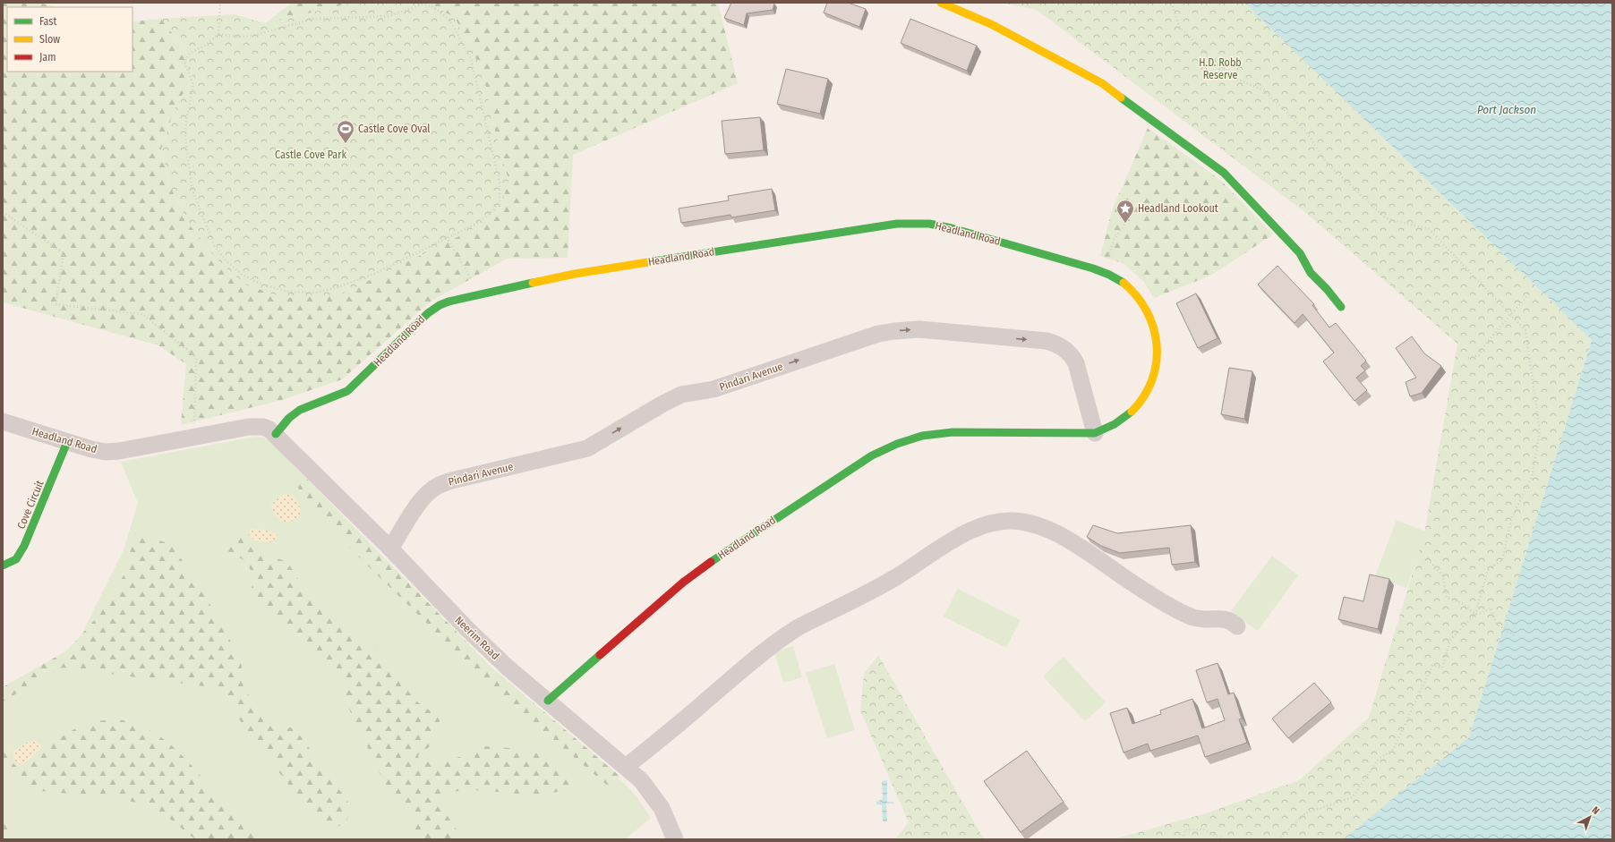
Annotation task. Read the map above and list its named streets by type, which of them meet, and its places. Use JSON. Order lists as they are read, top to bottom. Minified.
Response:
{"streets":{"street":["Headland Road","Pindari Avenue","Cove Circuit","Neerim Road"]},"crossings":[["Headland Road","Pindari Avenue"],["Headland Road","Cove Circuit"],["Headland Road","Neerim Road"],["Pindari Avenue","Neerim Road"]],"one_way":["Pindari Avenue"],"water":["Port Jackson"],"parks":["H.D. Robb Reserve","Castle Cove Park"],"places":{"sports":["Castle Cove Oval"],"place":["Headland Lookout"]},"legend":["Fast","Slow","Jam"],"north":"top right"}
